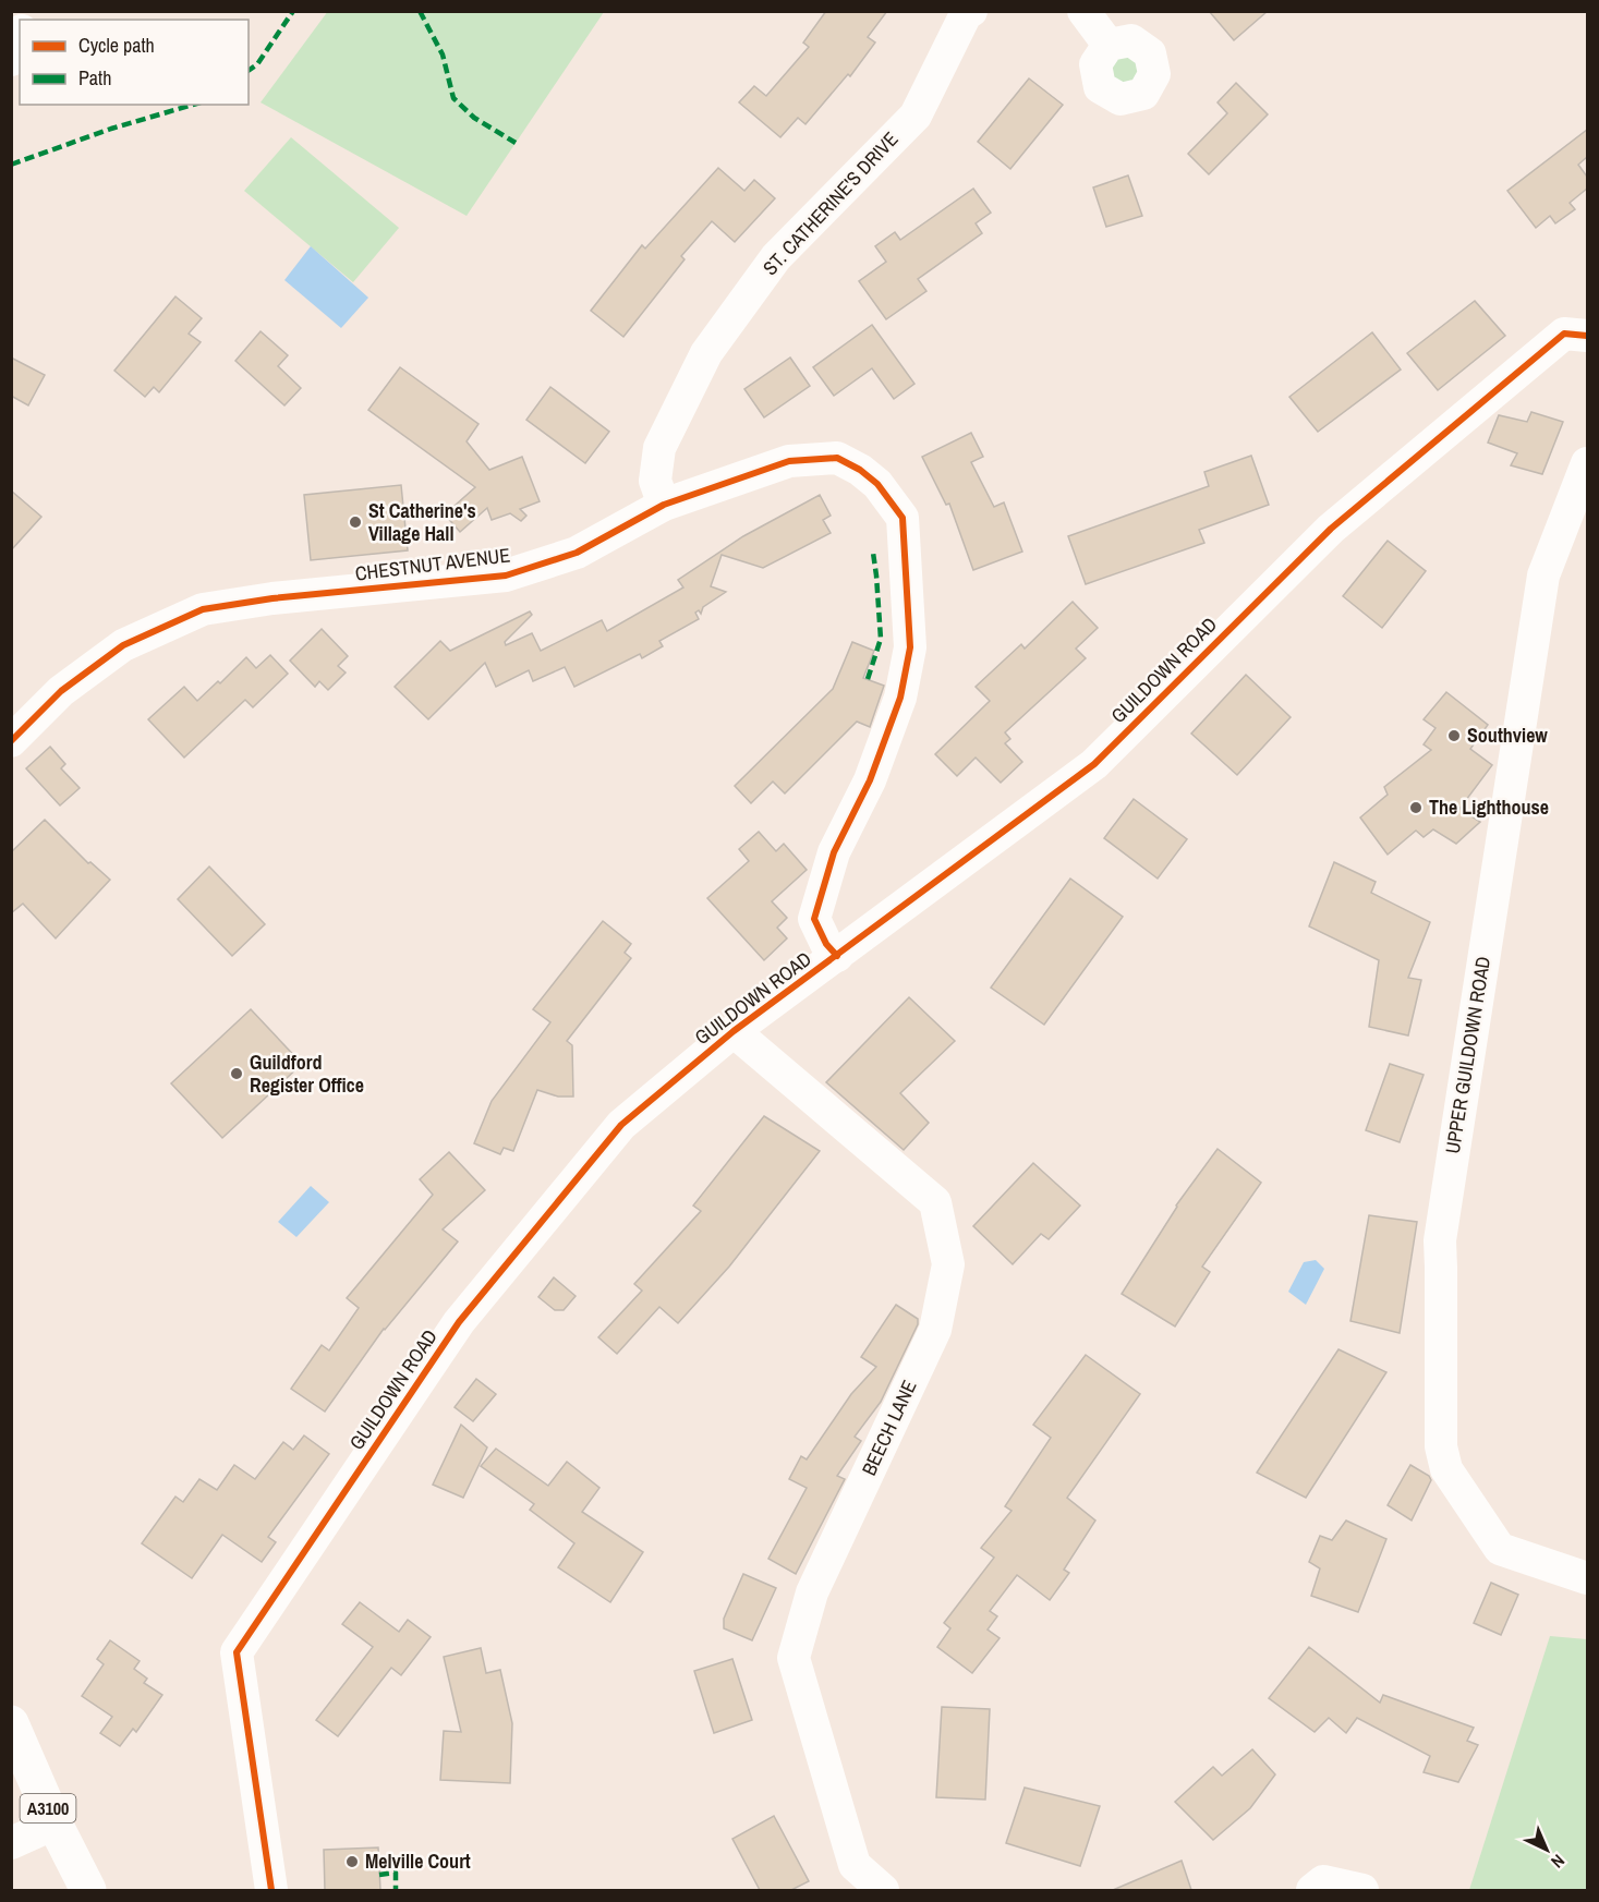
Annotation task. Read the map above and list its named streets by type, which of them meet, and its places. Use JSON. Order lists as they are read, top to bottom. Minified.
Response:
{"streets":{"main road":["A3100"],"street":["ST. CATHERINE'S DRIVE","CHESTNUT AVENUE","GUILDOWN ROAD","UPPER GUILDOWN ROAD","BEECH LANE"]},"crossings":[["ST. CATHERINE'S DRIVE","CHESTNUT AVENUE"],["CHESTNUT AVENUE","GUILDOWN ROAD"],["GUILDOWN ROAD","BEECH LANE"]],"places":["St Catherine's Village Hall","Southview","The Lighthouse","Guildford Register Office","Melville Court"],"legend":["Cycle path","Path"],"north":"bottom right"}
